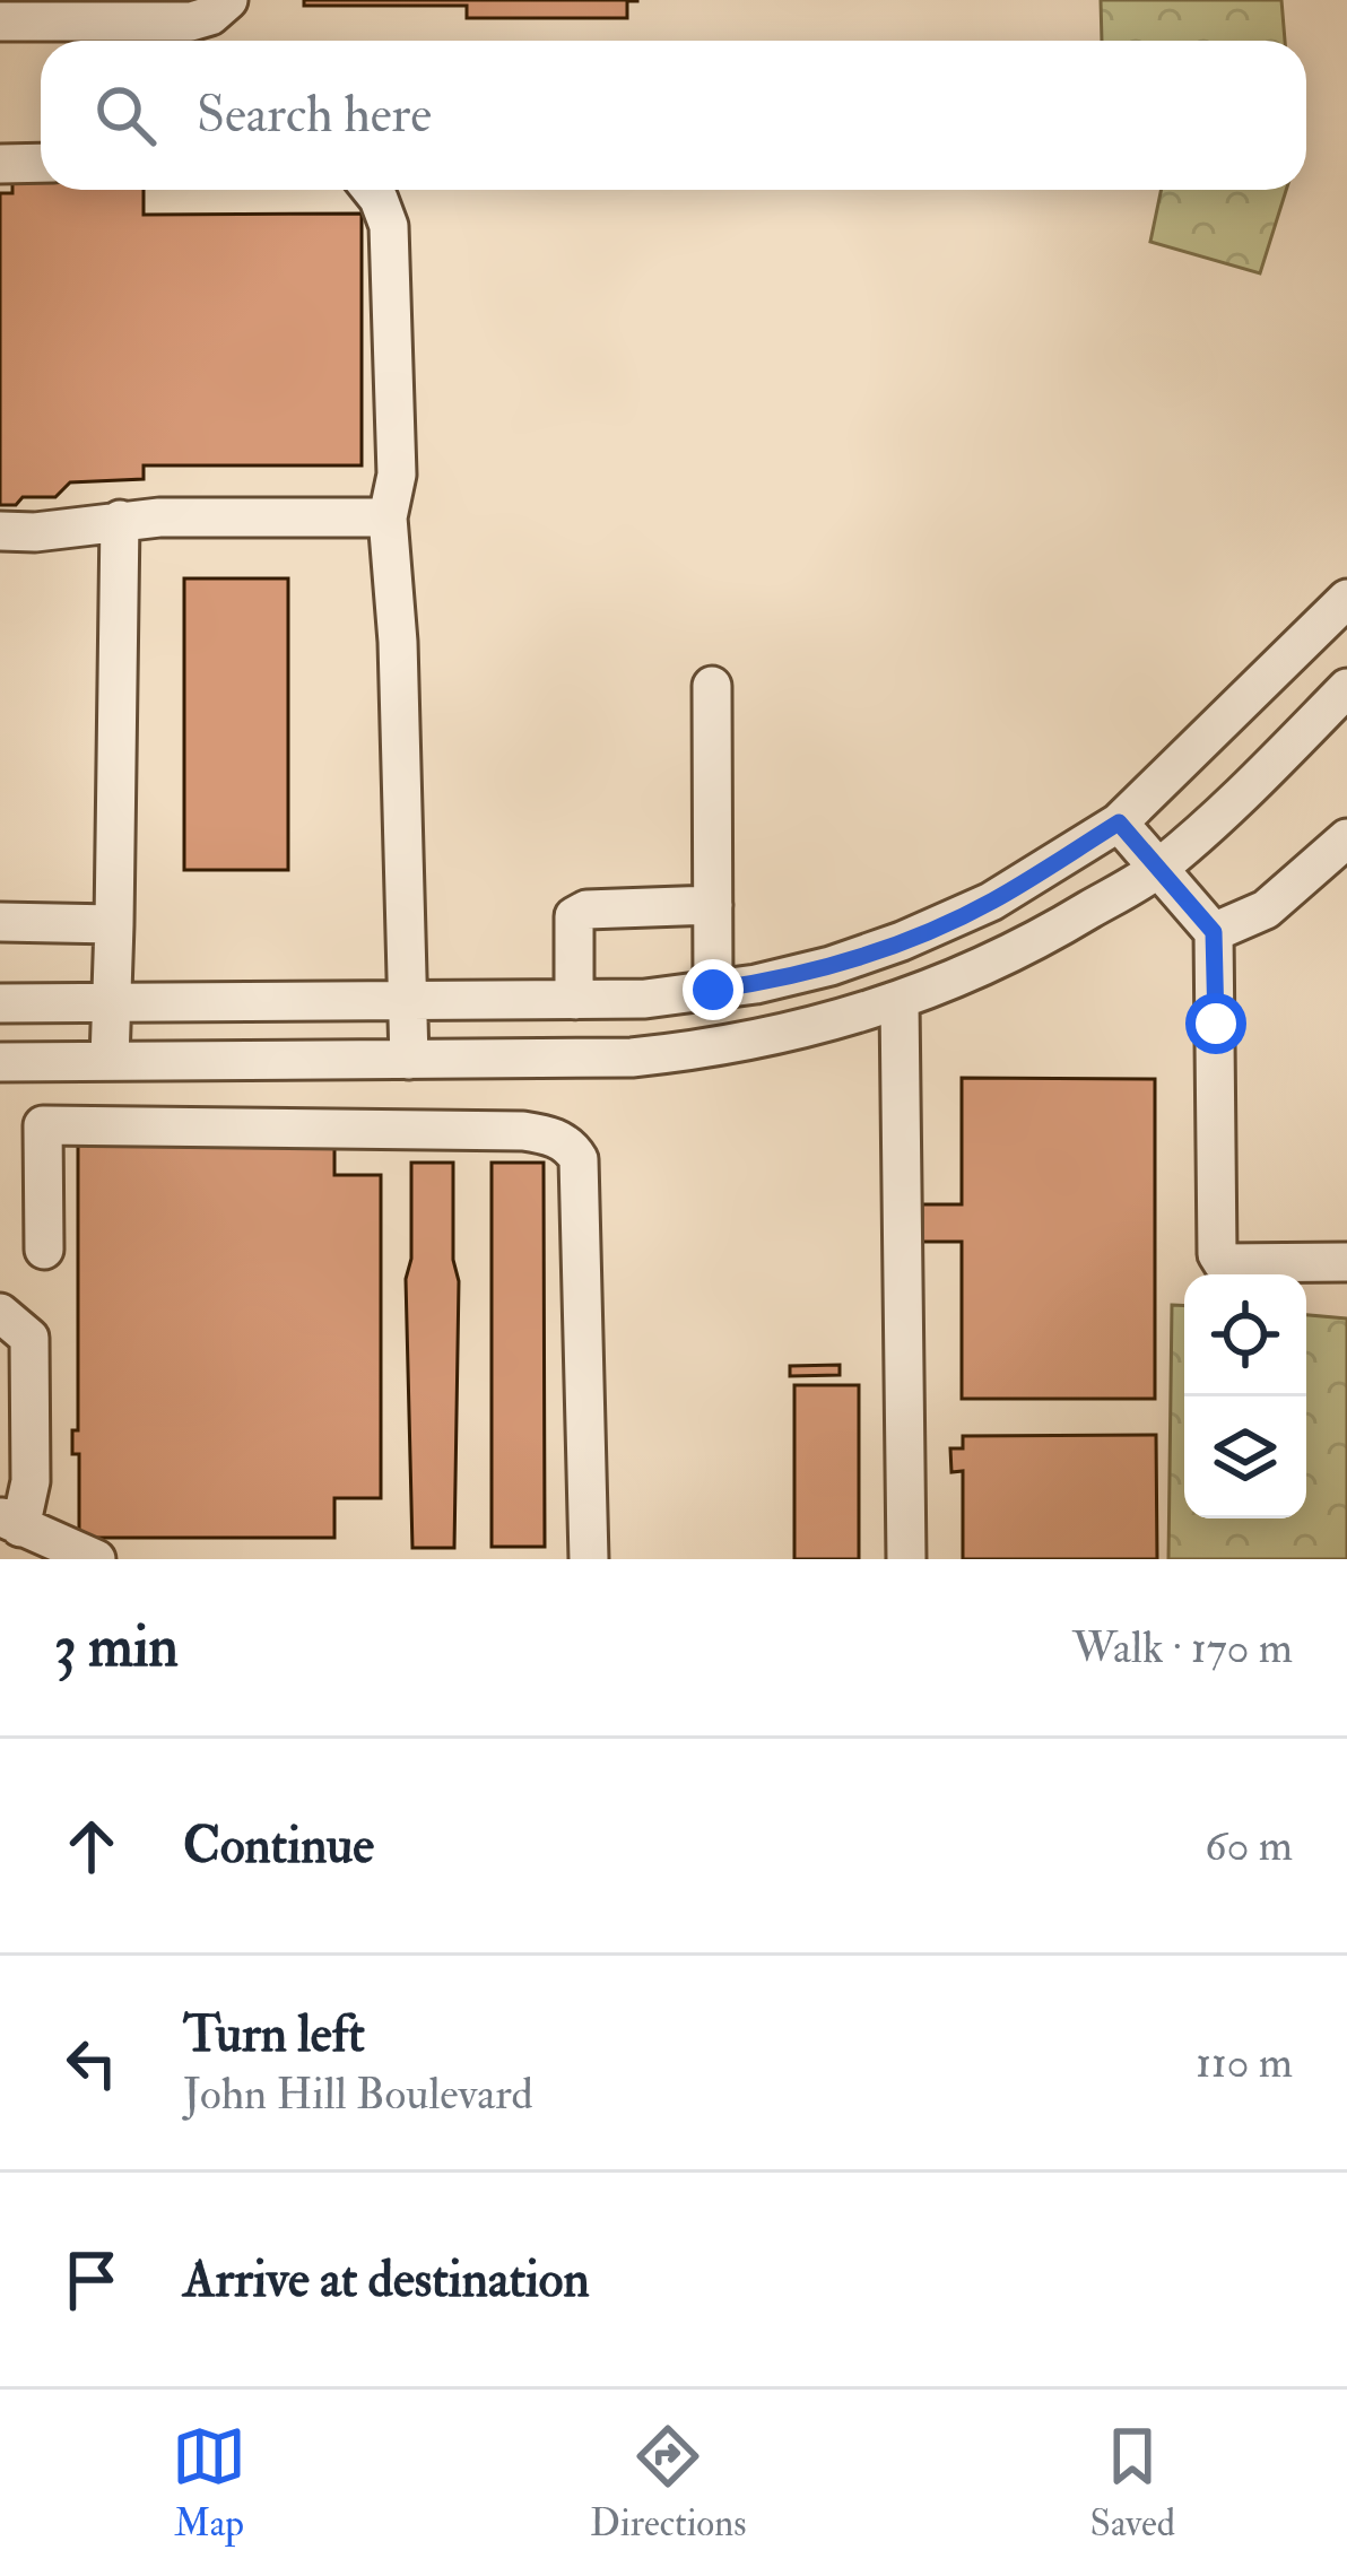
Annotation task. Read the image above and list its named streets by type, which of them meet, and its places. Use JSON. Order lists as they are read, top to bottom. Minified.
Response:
{"page":{"search":"Search here","heading":["3 min","Walk · 170 m"],"list":[["Continue","60 m"],["Turn left","John Hill Boulevard","110 m"],"Arrive at destination"],"nav":["Map","Directions","Saved"]}}
